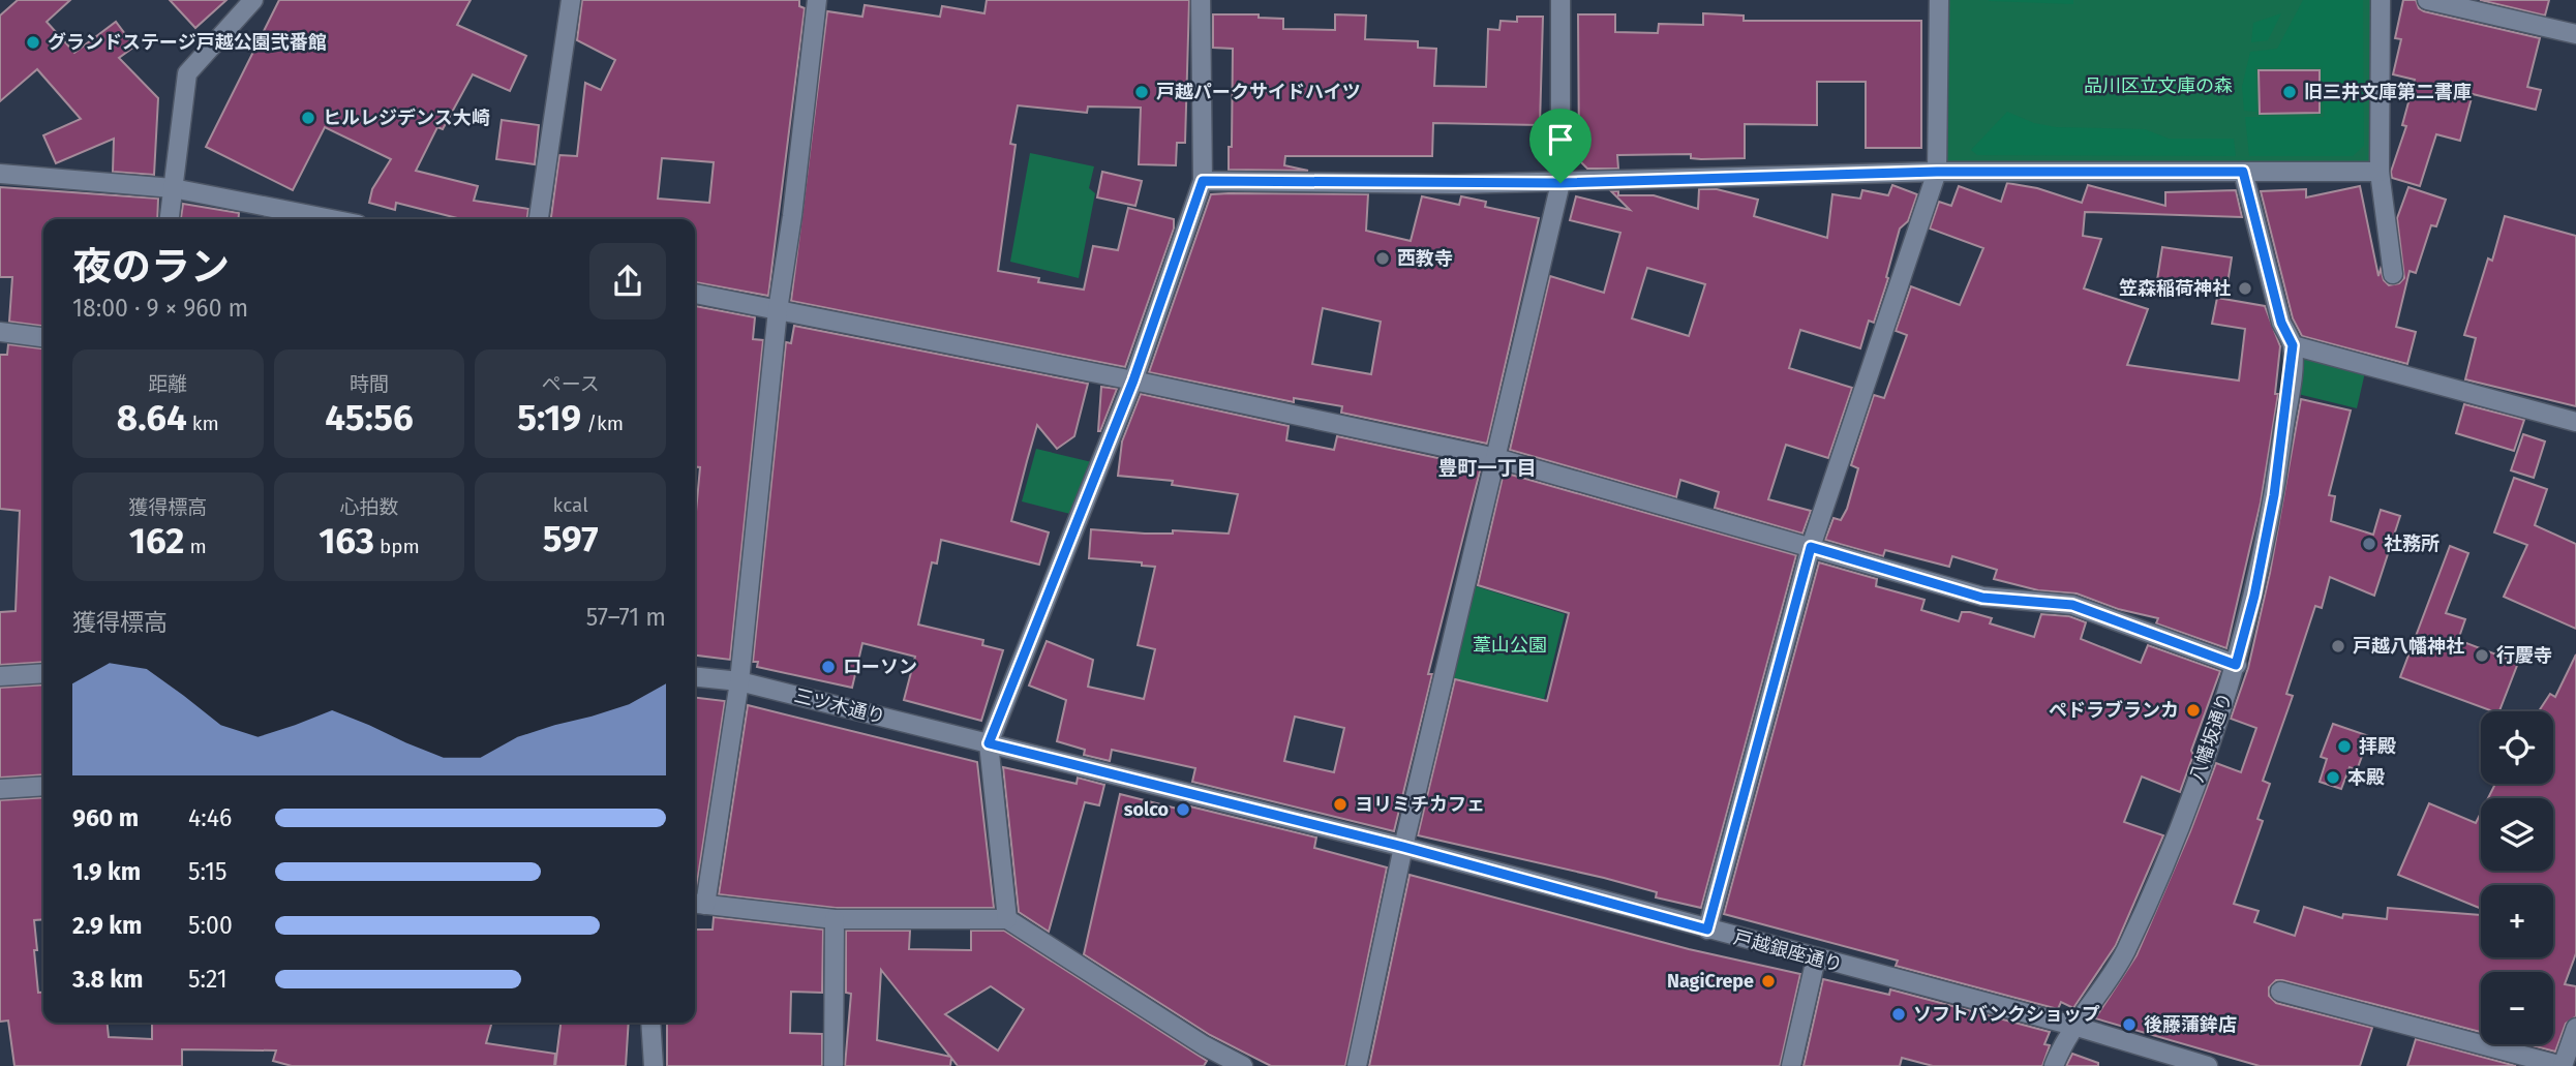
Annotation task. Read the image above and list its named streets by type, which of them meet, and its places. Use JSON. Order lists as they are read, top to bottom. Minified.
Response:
{"streets":{"street":["三ツ木通り","八幡坂通り","戸越銀座通り"]},"crossings":[["三ツ木通り","戸越銀座通り"],["八幡坂通り","戸越銀座通り"]],"districts":["豊町一丁目"],"parks":["品川区立文庫の森","葦山公園"],"places":["グランドステージ戸越公園弐番館","戸越パークサイドハイツ","旧三井文庫第二書庫","ヒルレジデンス大崎","西教寺","笠森稲荷神社","社務所","戸越八幡神社","行慶寺","ローソン","ペドラブランカ","拝殿","本殿","ヨリミチカフェ","solco","NagiCrepe","ソフトバンクショップ","後藤蒲鉾店"],"page":{"heading":["夜のラン","18:00 · 9 × 960 m"],"stats":[["距離","8.64 km"],["時間","45:56"],["ペース","5:19 /km"],["獲得標高","162 m"],["心拍数","163 bpm"],["kcal","597"]],"chart":["獲得標高","57–71 m"],"map_buttons":["+","−"],"list":[{"name":"960 m","note":"4:46"},{"name":"1.9 km","note":"5:15"},{"name":"2.9 km","note":"5:00"},{"name":"3.8 km","note":"5:21"}]}}
